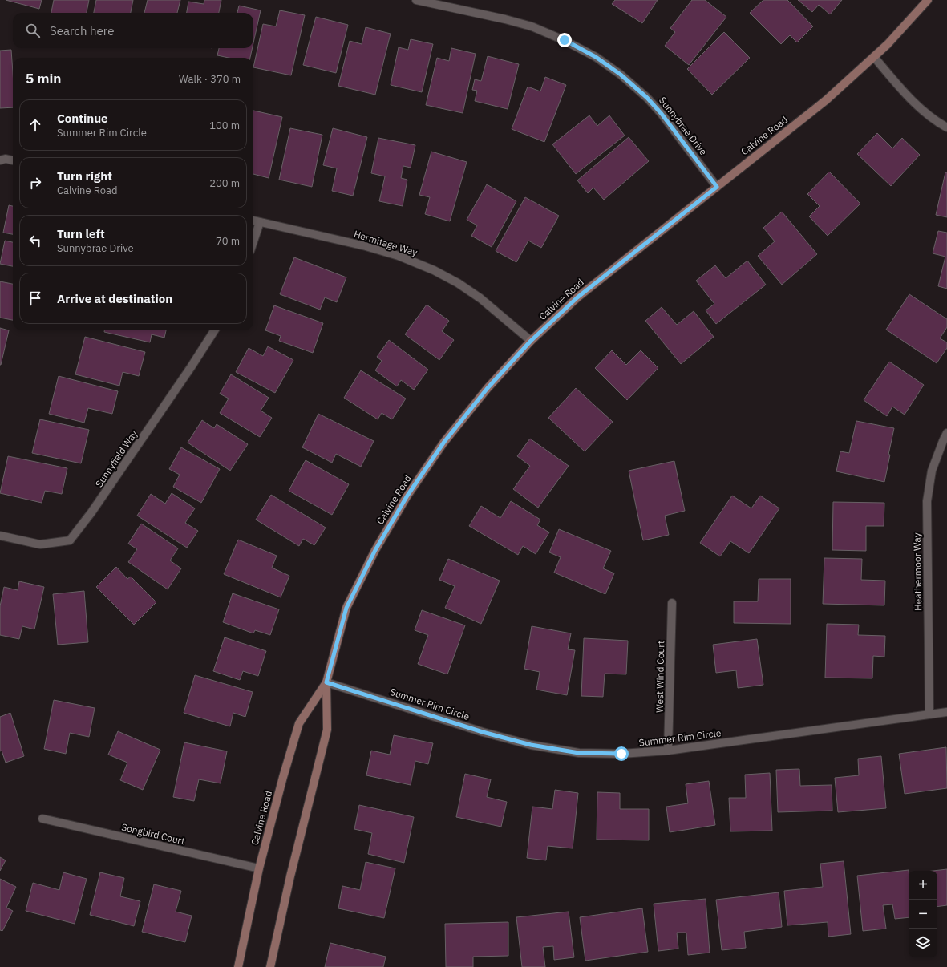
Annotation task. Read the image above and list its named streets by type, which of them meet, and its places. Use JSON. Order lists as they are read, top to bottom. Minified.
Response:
{"streets":{"street":["Sunnybrae Drive","Calvine Road","Hermitage Way","Sunnyfield Way","Heathermoor Way","West Wind Court","Summer Rim Circle","Songbird Court"]},"crossings":[["Sunnybrae Drive","Calvine Road"],["Calvine Road","Hermitage Way"],["Calvine Road","Summer Rim Circle"],["Calvine Road","Songbird Court"],["Heathermoor Way","Summer Rim Circle"],["West Wind Court","Summer Rim Circle"]],"page":{"search":"Search here","heading":["5 min","Walk · 370 m"],"list":[["Continue","Summer Rim Circle","100 m"],["Turn right","Calvine Road","200 m"],["Turn left","Sunnybrae Drive","70 m"],"Arrive at destination"],"map_buttons":["+","−"]}}
